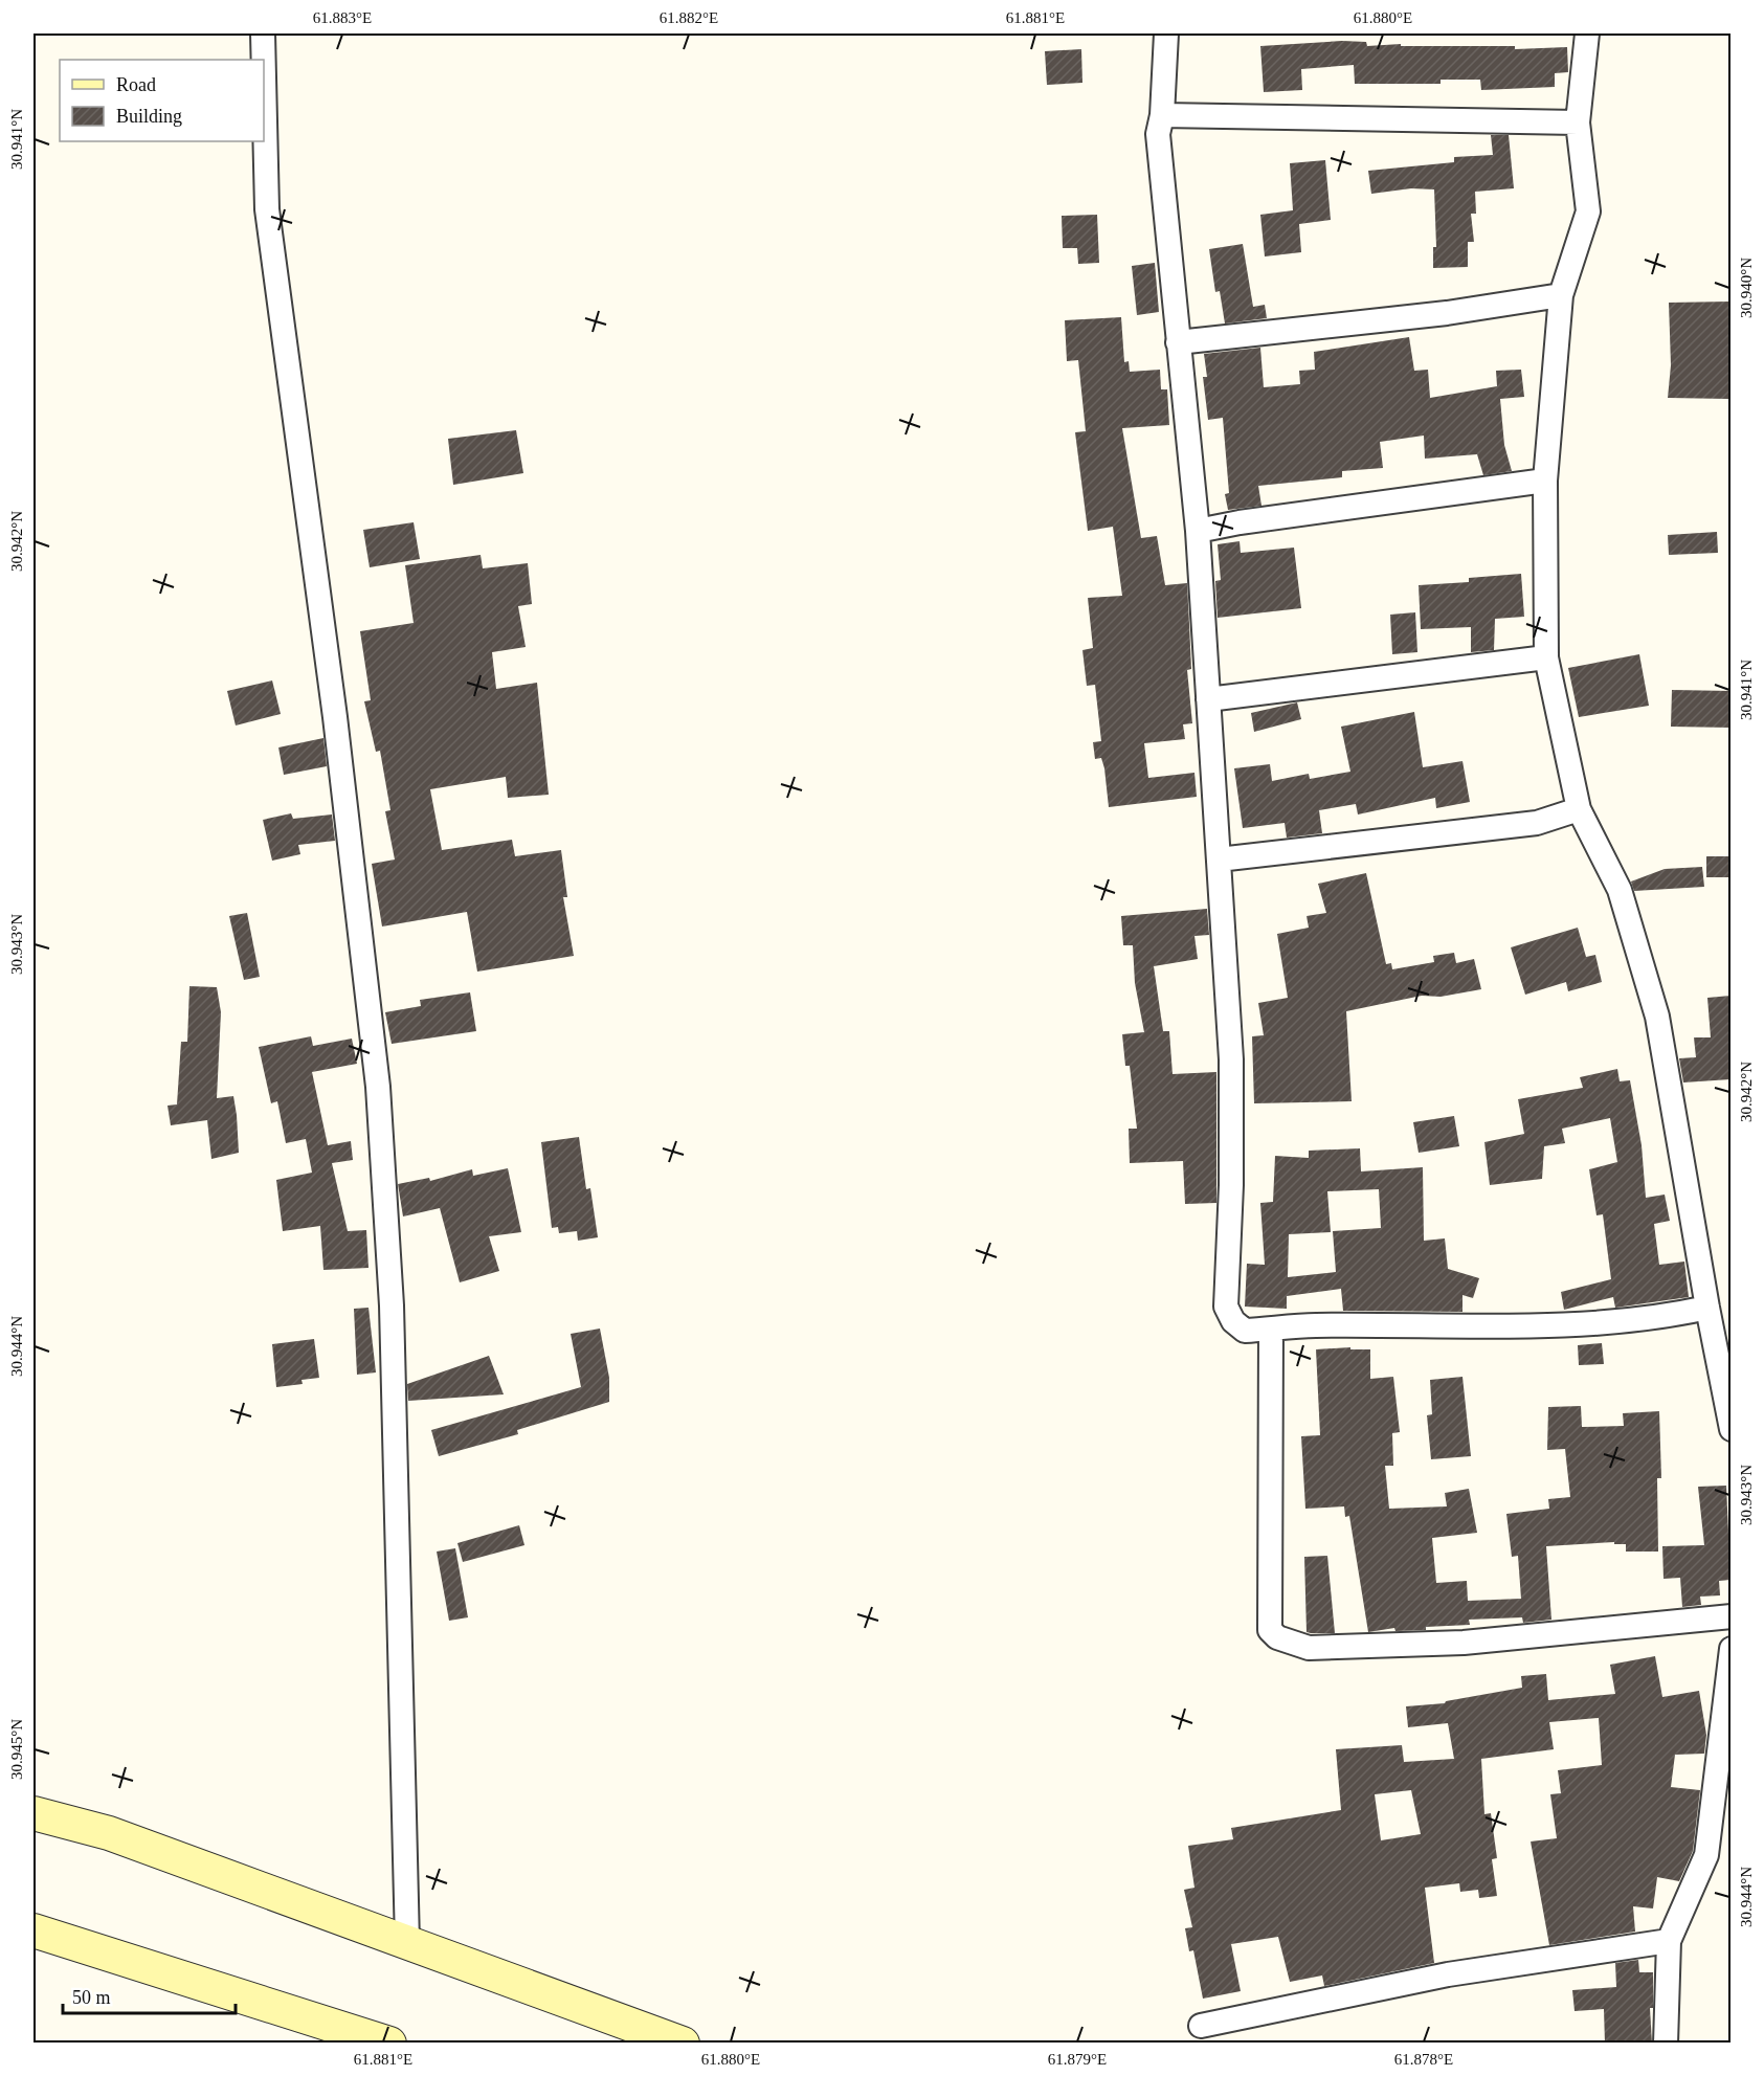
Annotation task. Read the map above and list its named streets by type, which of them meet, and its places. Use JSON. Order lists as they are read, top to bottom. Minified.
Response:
{"legend":["Road","Building"],"scale_bar":"50 m","coordinates":["61.883°E","61.882°E","61.881°E","61.880°E","30.941°N","30.940°N","30.942°N","30.943°N","30.944°N","30.945°N","61.879°E","61.878°E"]}
